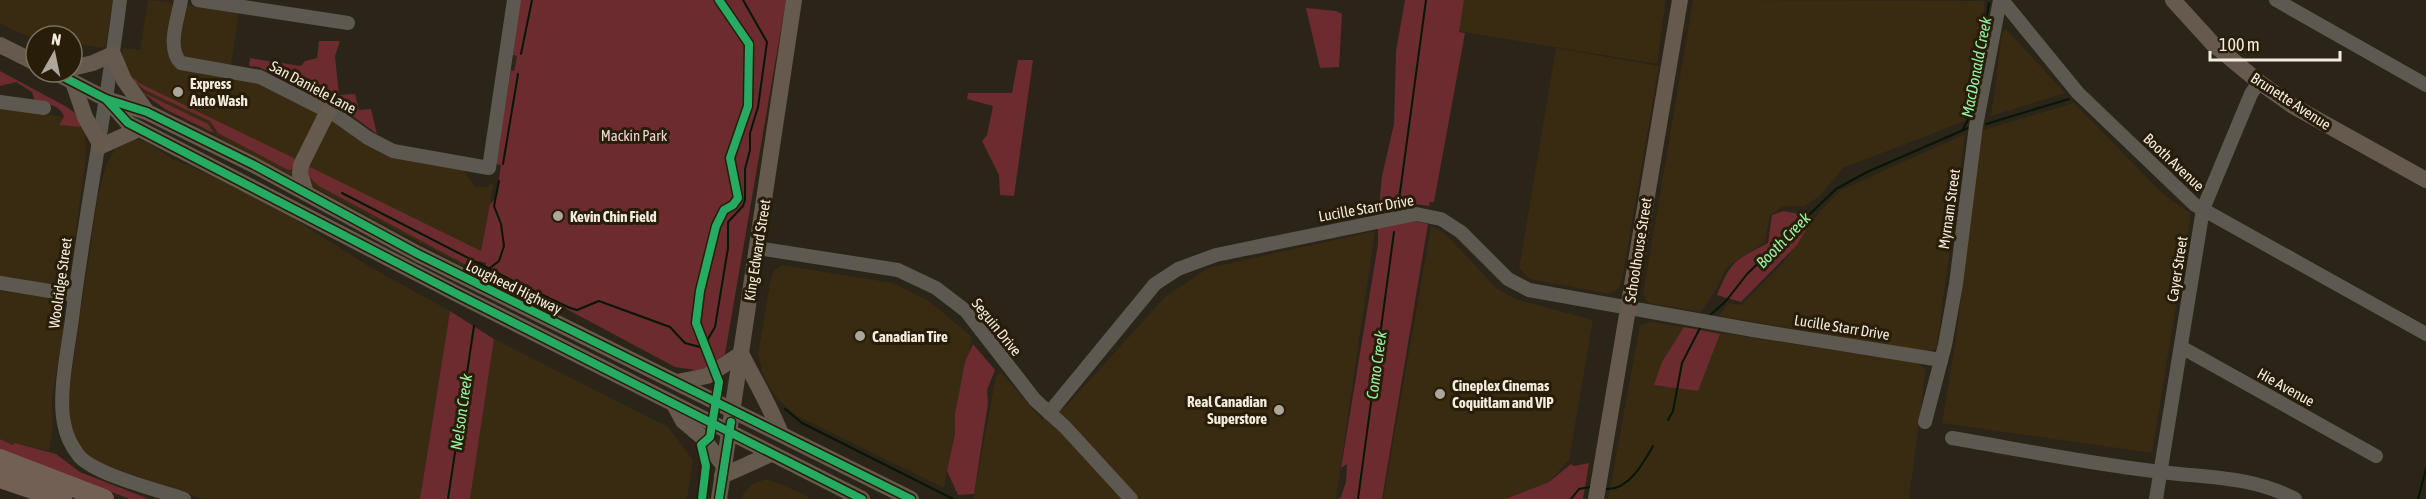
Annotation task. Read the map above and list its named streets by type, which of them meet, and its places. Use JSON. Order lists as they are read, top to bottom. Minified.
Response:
{"streets":{"main road":["Brunette Avenue","King Edward Street","Schoolhouse Street","Lougheed Highway"],"street":["San Daniele Lane","Booth Avenue","Lucille Starr Drive","Myrnam Street","Cayer Street","Woolridge Street","Seguin Drive","Hie Avenue"]},"crossings":[["Brunette Avenue","Cayer Street"],["Booth Avenue","Myrnam Street"],["Booth Avenue","Cayer Street"],["Lucille Starr Drive","Myrnam Street"],["Lucille Starr Drive","Schoolhouse Street"],["Lucille Starr Drive","Seguin Drive"],["King Edward Street","Lougheed Highway"],["King Edward Street","Seguin Drive"],["Cayer Street","Hie Avenue"],["Woolridge Street","Lougheed Highway"]],"water":["MacDonald Creek","Booth Creek","Como Creek","Nelson Creek"],"parks":["Mackin Park"],"places":["Express Auto Wash","Kevin Chin Field","Canadian Tire","Cineplex Cinemas Coquitlam and VIP","Real Canadian Superstore"],"scale_bar":"100 m","north":"top"}
